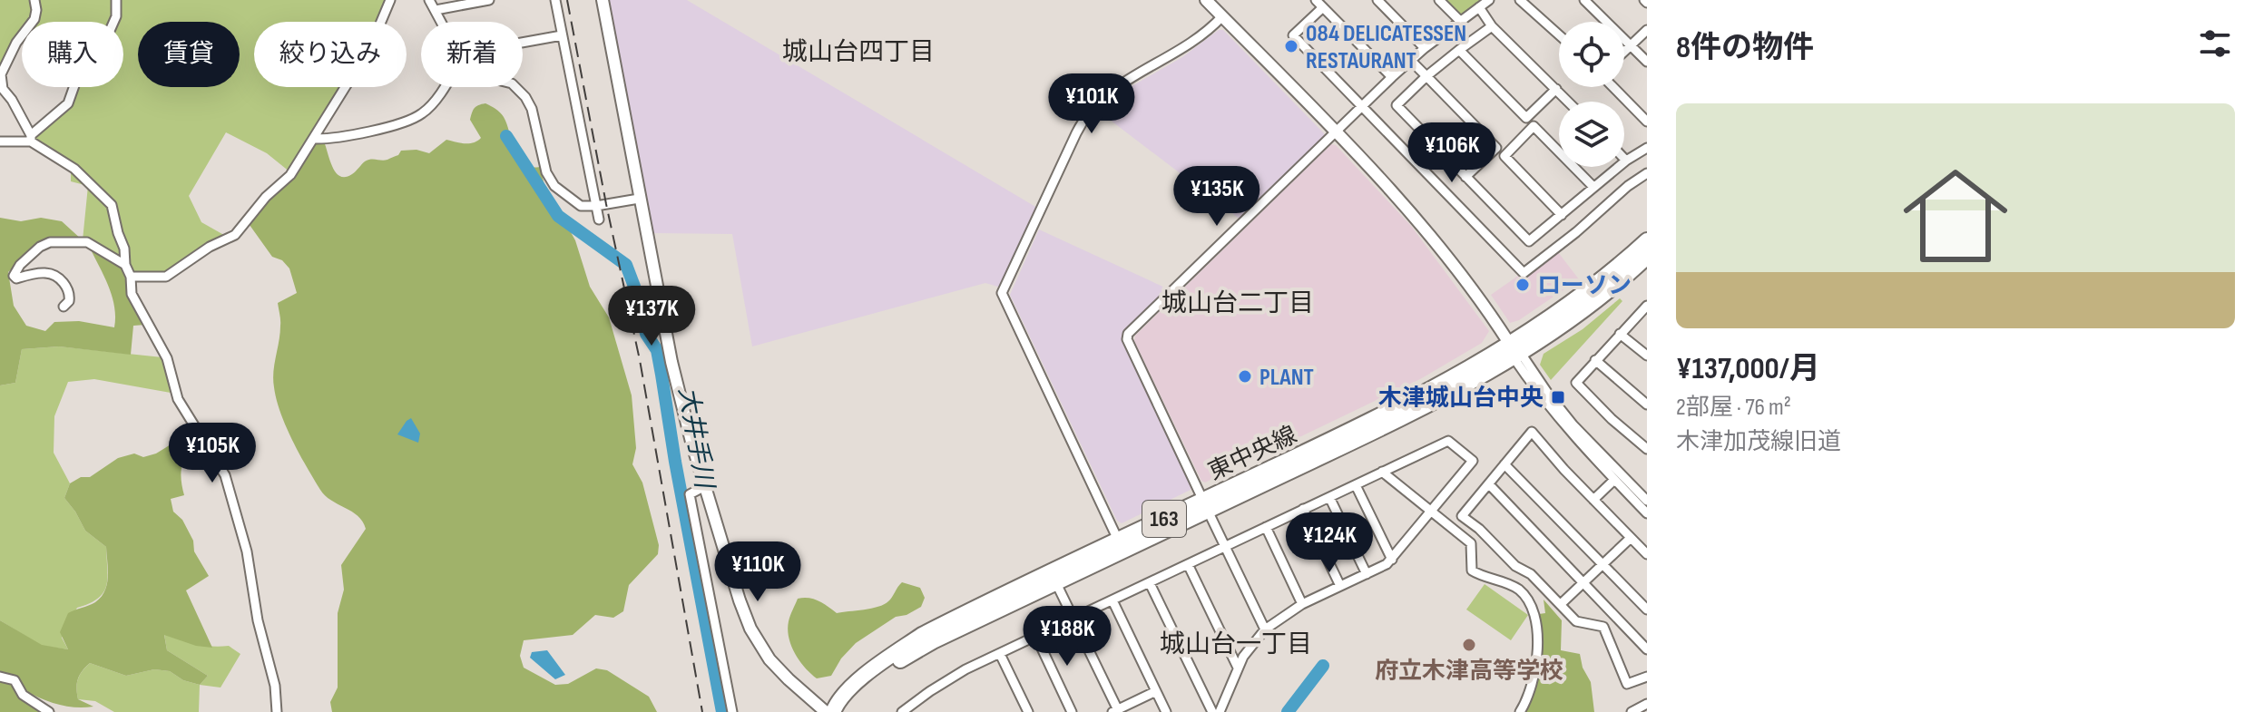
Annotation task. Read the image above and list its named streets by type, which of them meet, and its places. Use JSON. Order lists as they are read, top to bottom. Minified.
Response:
{"streets":{"highway":["東中央線","163"]},"districts":["城山台四丁目","城山台二丁目","城山台一丁目"],"water":["大井手川"],"places":{"other":["084 DELICATESSEN RESTAURANT","ローソン","PLANT","府立木津高等学校"],"transit":["木津城山台中央"]},"page":{"heading":"8件の物件","chip":["購入","賃貸","絞り込み","新着"],"price":["¥101K","¥106K","¥135K","¥137K","¥105K","¥124K","¥110K","¥188K"],"list":[{"name":"¥137,000/月","note":"2部屋 · 76 m² · 木津加茂線旧道"}]}}
